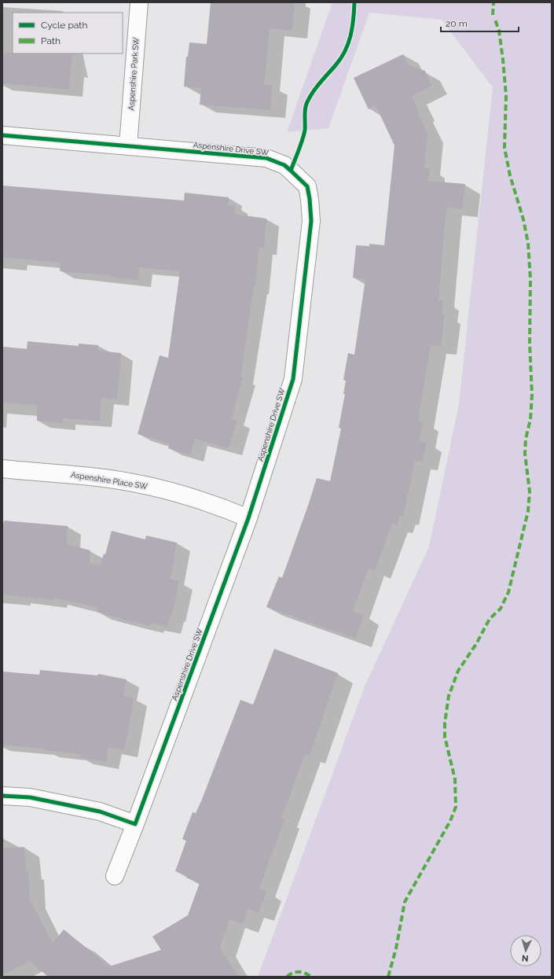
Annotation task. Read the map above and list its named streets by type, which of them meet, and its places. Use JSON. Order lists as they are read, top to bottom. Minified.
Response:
{"streets":{"street":["Aspenshire Park SW","Aspenshire Drive SW","Aspenshire Place SW"]},"crossings":[["Aspenshire Park SW","Aspenshire Drive SW"],["Aspenshire Drive SW","Aspenshire Place SW"]],"legend":["Cycle path","Path"],"scale_bar":"20 m","north":"bottom"}
